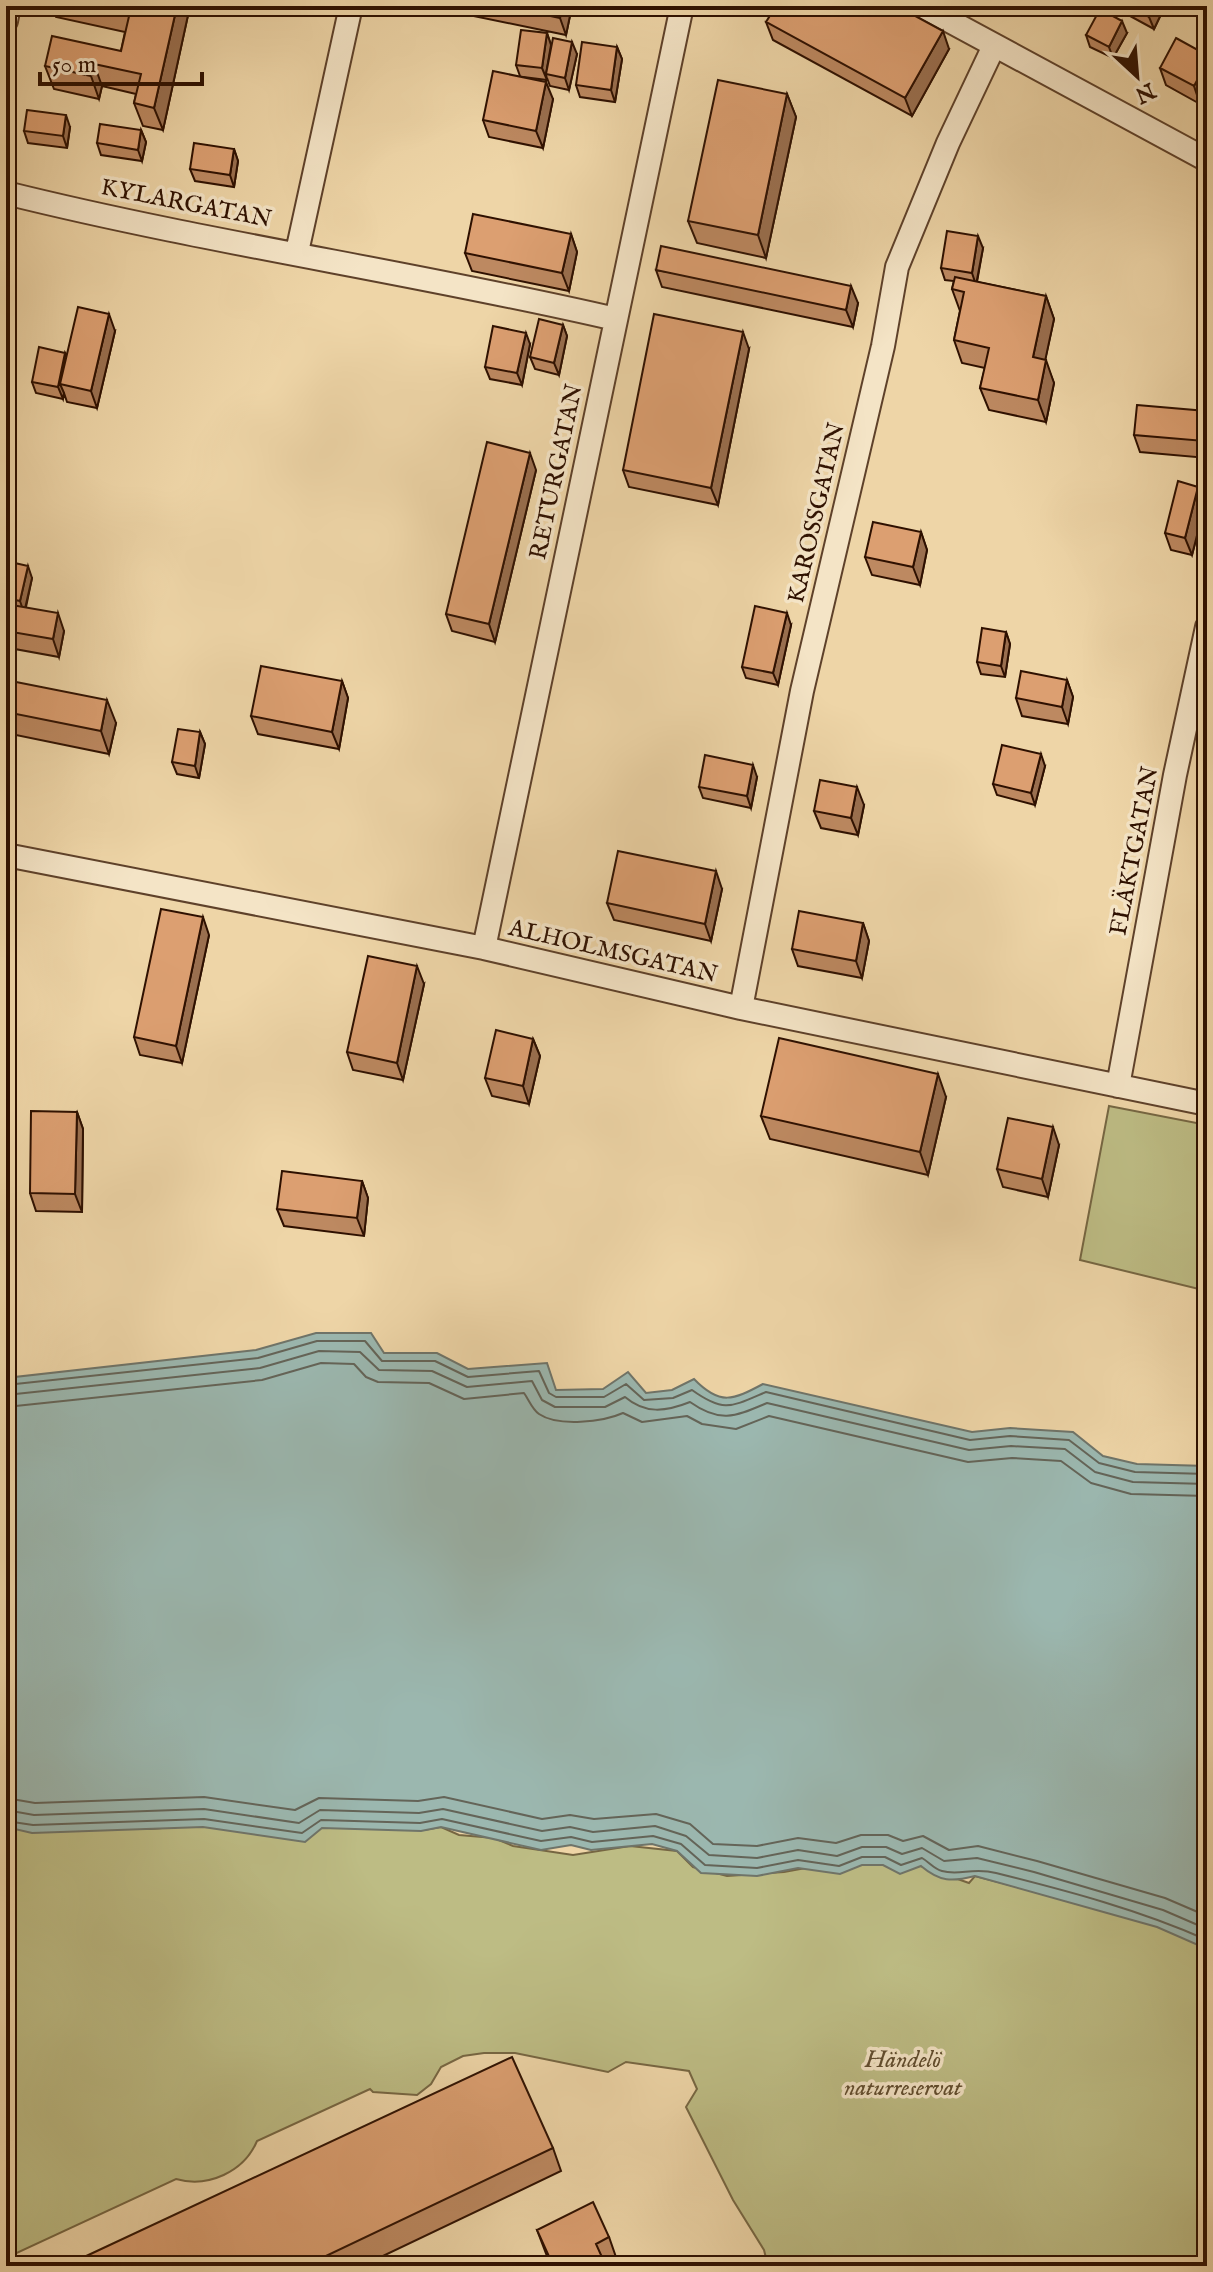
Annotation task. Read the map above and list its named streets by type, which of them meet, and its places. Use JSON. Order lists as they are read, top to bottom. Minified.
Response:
{"streets":{"street":["KYLARGATAN","RETURGATAN","KAROSSGATAN","FLÄKTGATAN","ALHOLMSGATAN"]},"crossings":[["RETURGATAN","ALHOLMSGATAN"],["KAROSSGATAN","ALHOLMSGATAN"],["FLÄKTGATAN","ALHOLMSGATAN"]],"parks":["Händelö naturreservat"],"scale_bar":"50 m","north":"bottom right"}
